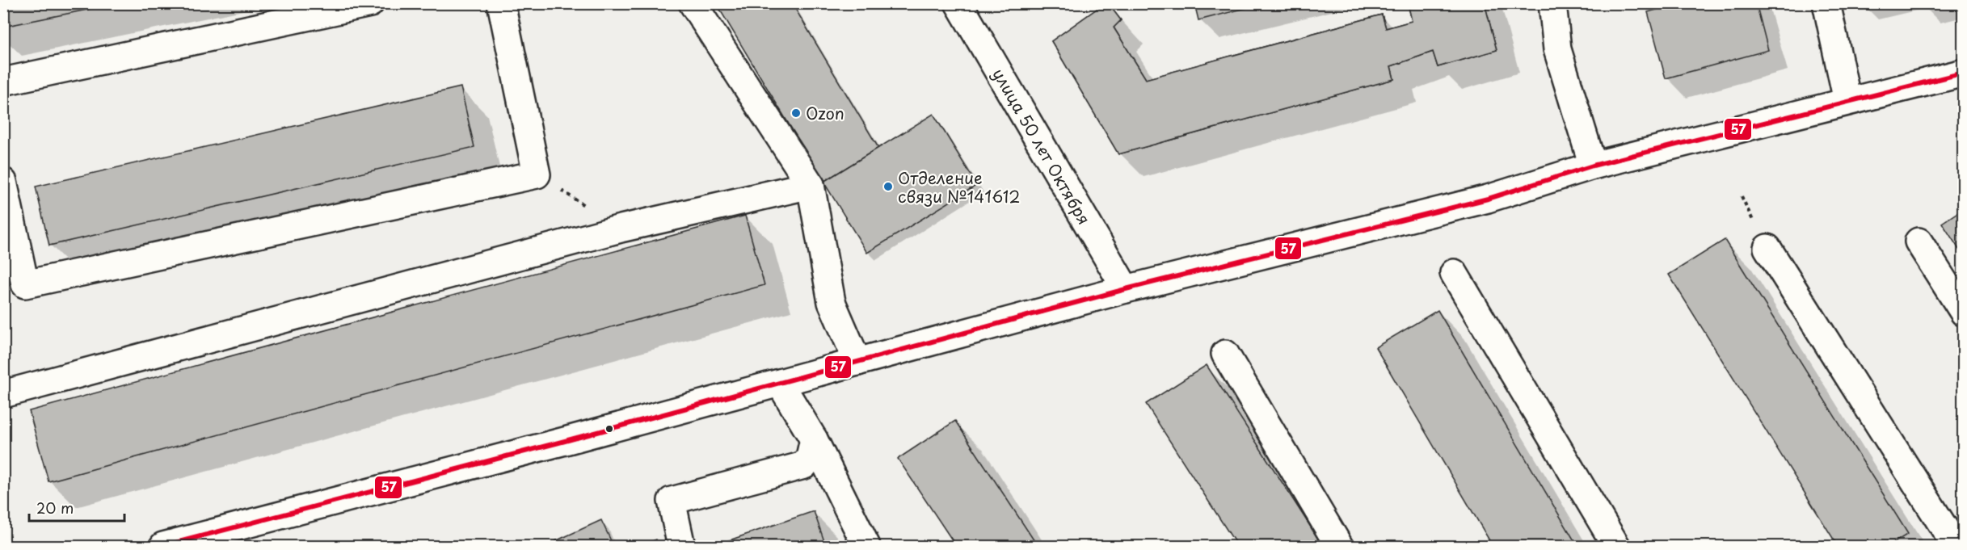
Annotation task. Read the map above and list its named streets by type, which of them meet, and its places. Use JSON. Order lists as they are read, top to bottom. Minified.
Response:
{"streets":{"street":["улица 50 лет Октября"]},"places":["Ozon","Отделение связи №141612"],"lines":["transit line 57"],"scale_bar":"20 m"}
